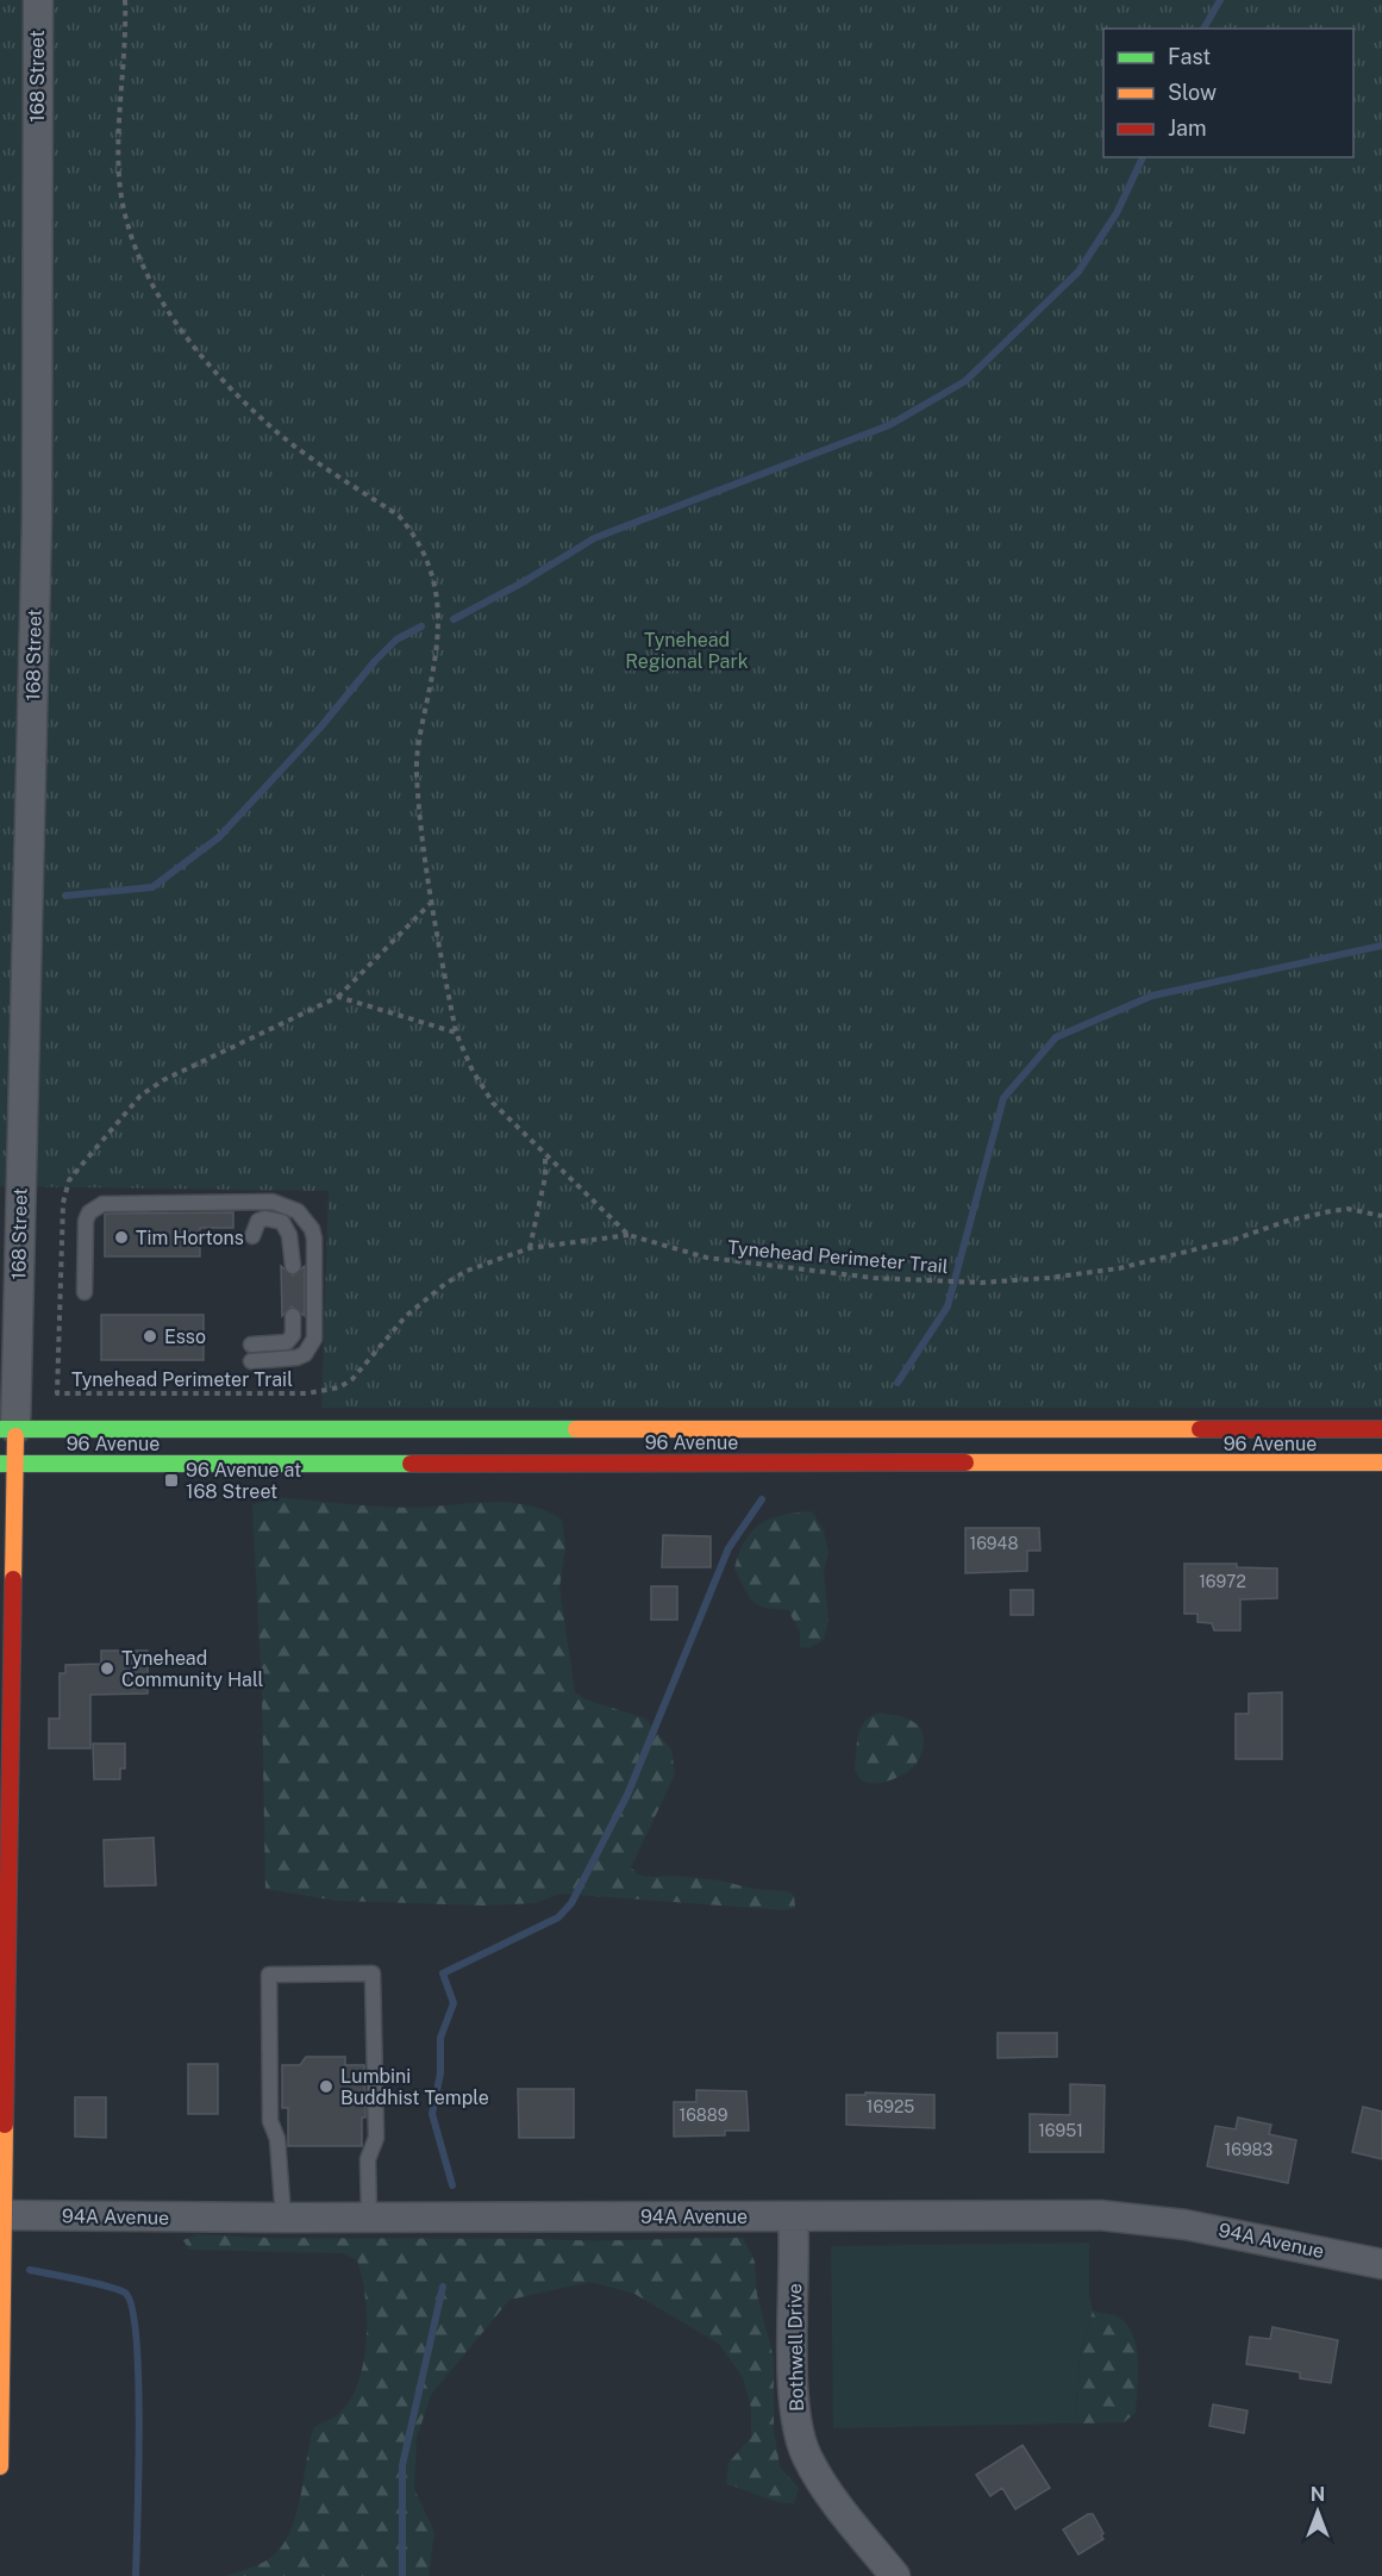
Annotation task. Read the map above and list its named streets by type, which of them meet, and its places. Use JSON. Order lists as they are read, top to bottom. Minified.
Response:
{"streets":{"main road":["168 Street","96 Avenue"],"street":["94A Avenue","Bothwell Drive"],"path":["Tynehead Perimeter Trail"]},"crossings":[["168 Street","96 Avenue"],["168 Street","94A Avenue"],["94A Avenue","Bothwell Drive"]],"parks":["Tynehead Regional Park"],"places":{"other":["Tim Hortons","Esso","Tynehead Community Hall","Lumbini Buddhist Temple"],"transit":["96 Avenue at 168 Street"]},"house_numbers":["16948","16972","16925","16889","16951","16983"],"legend":["Fast","Slow","Jam"],"north":"top"}
